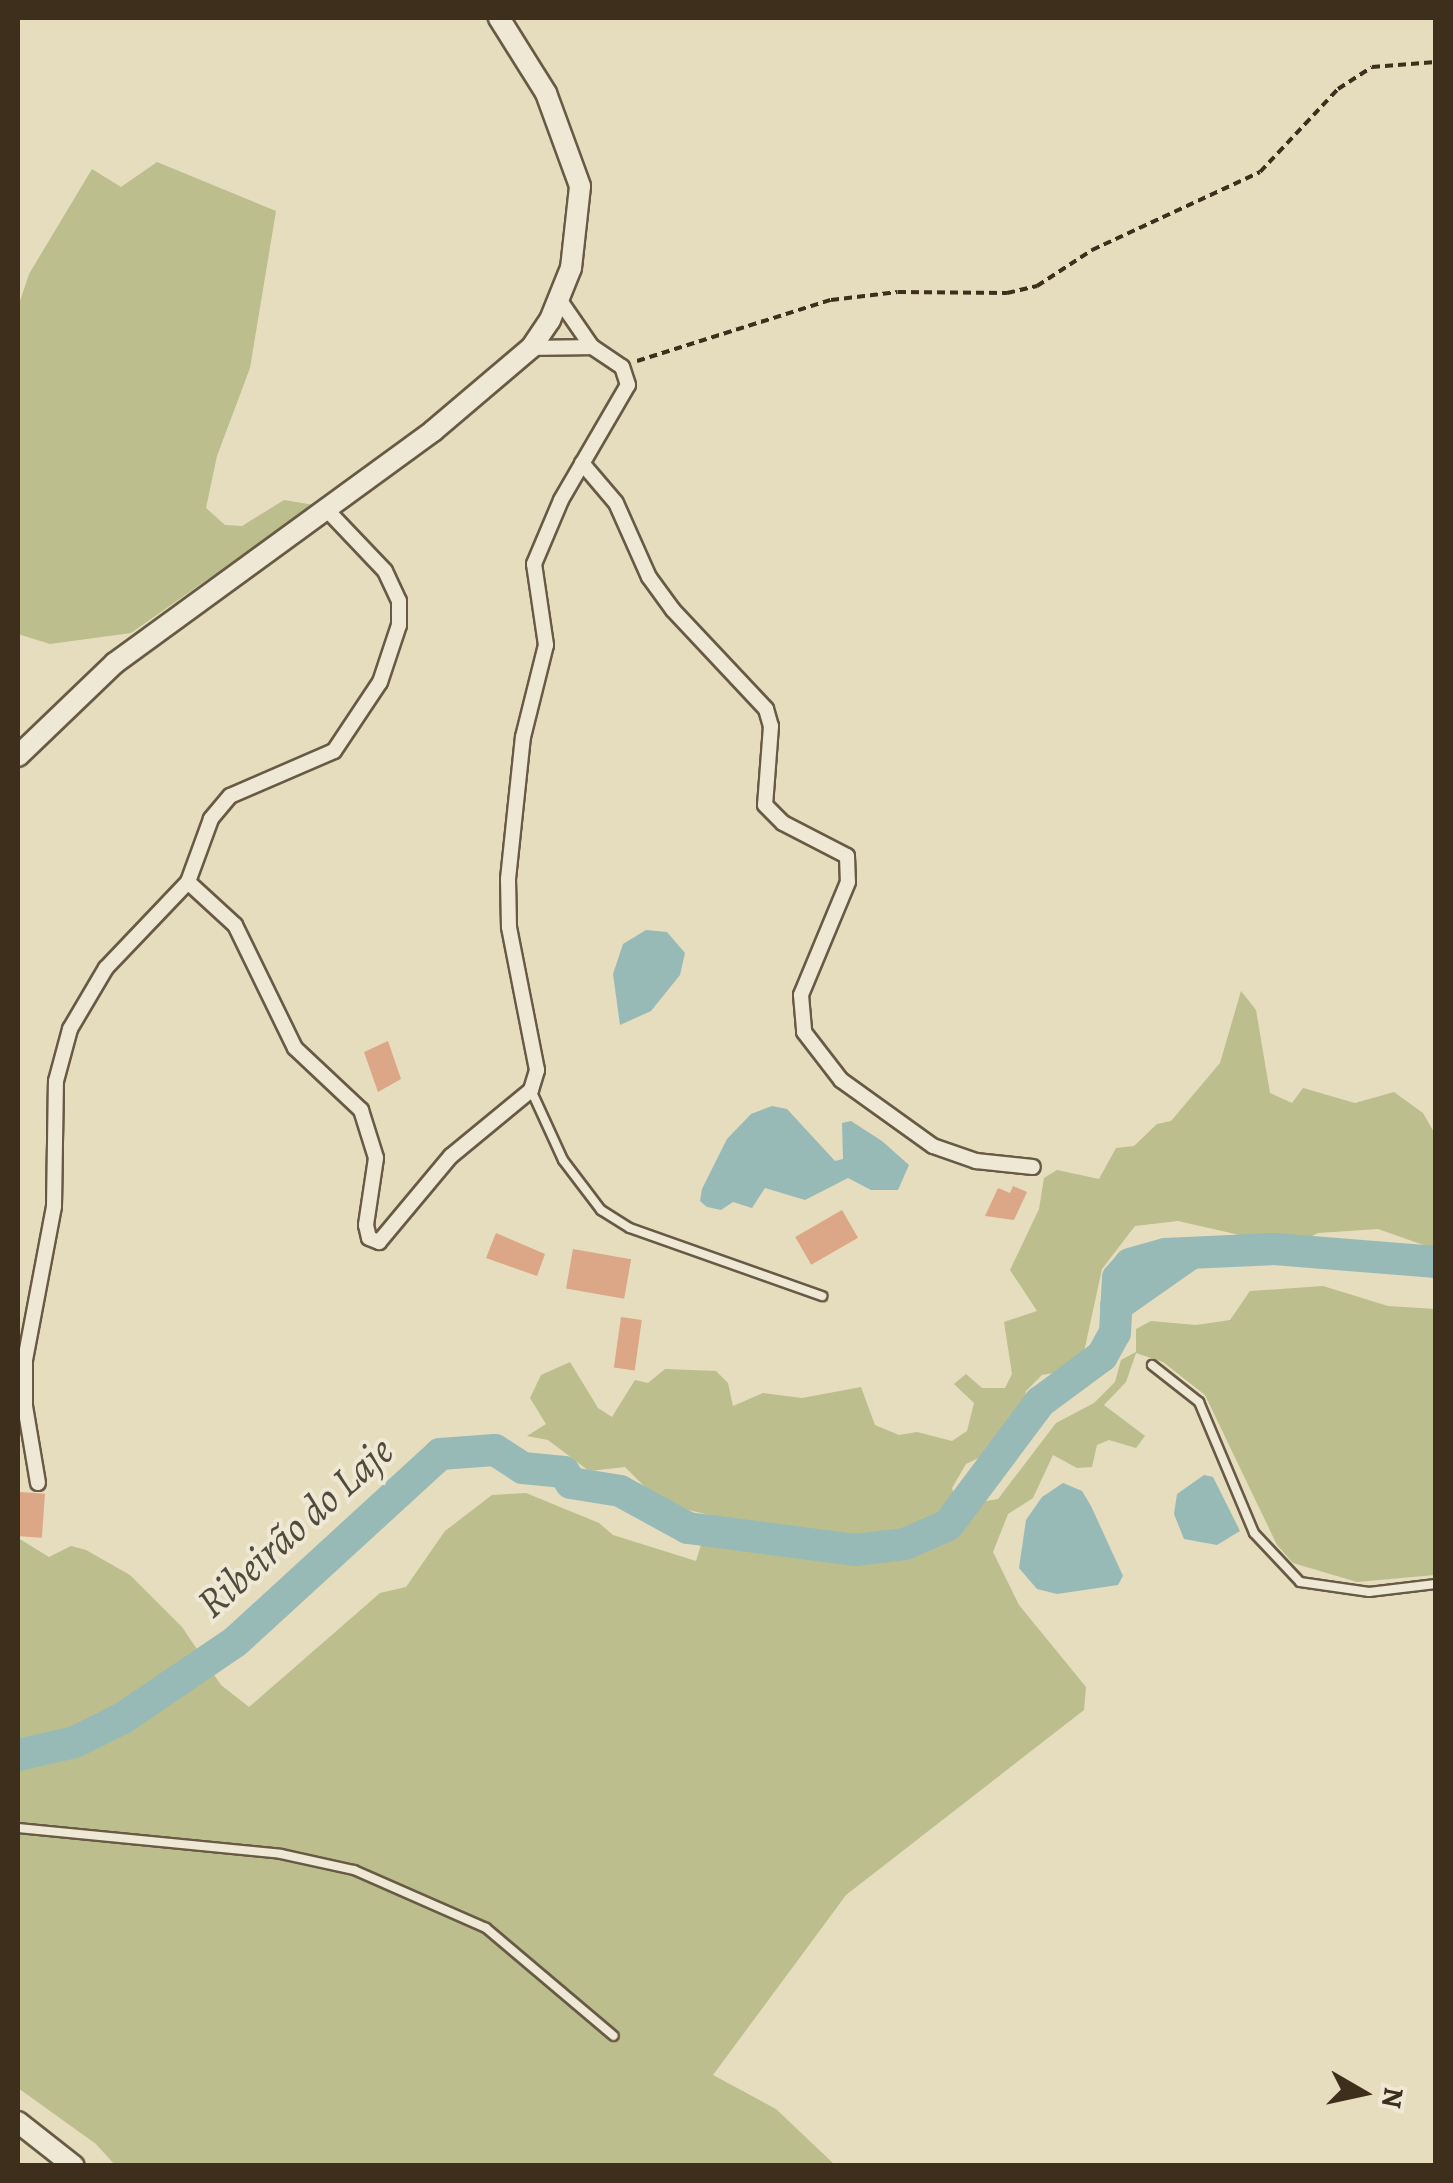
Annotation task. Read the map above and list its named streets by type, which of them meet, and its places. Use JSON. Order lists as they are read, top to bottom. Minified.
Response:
{"water":["Ribeirão do Laje"],"north":"right"}
